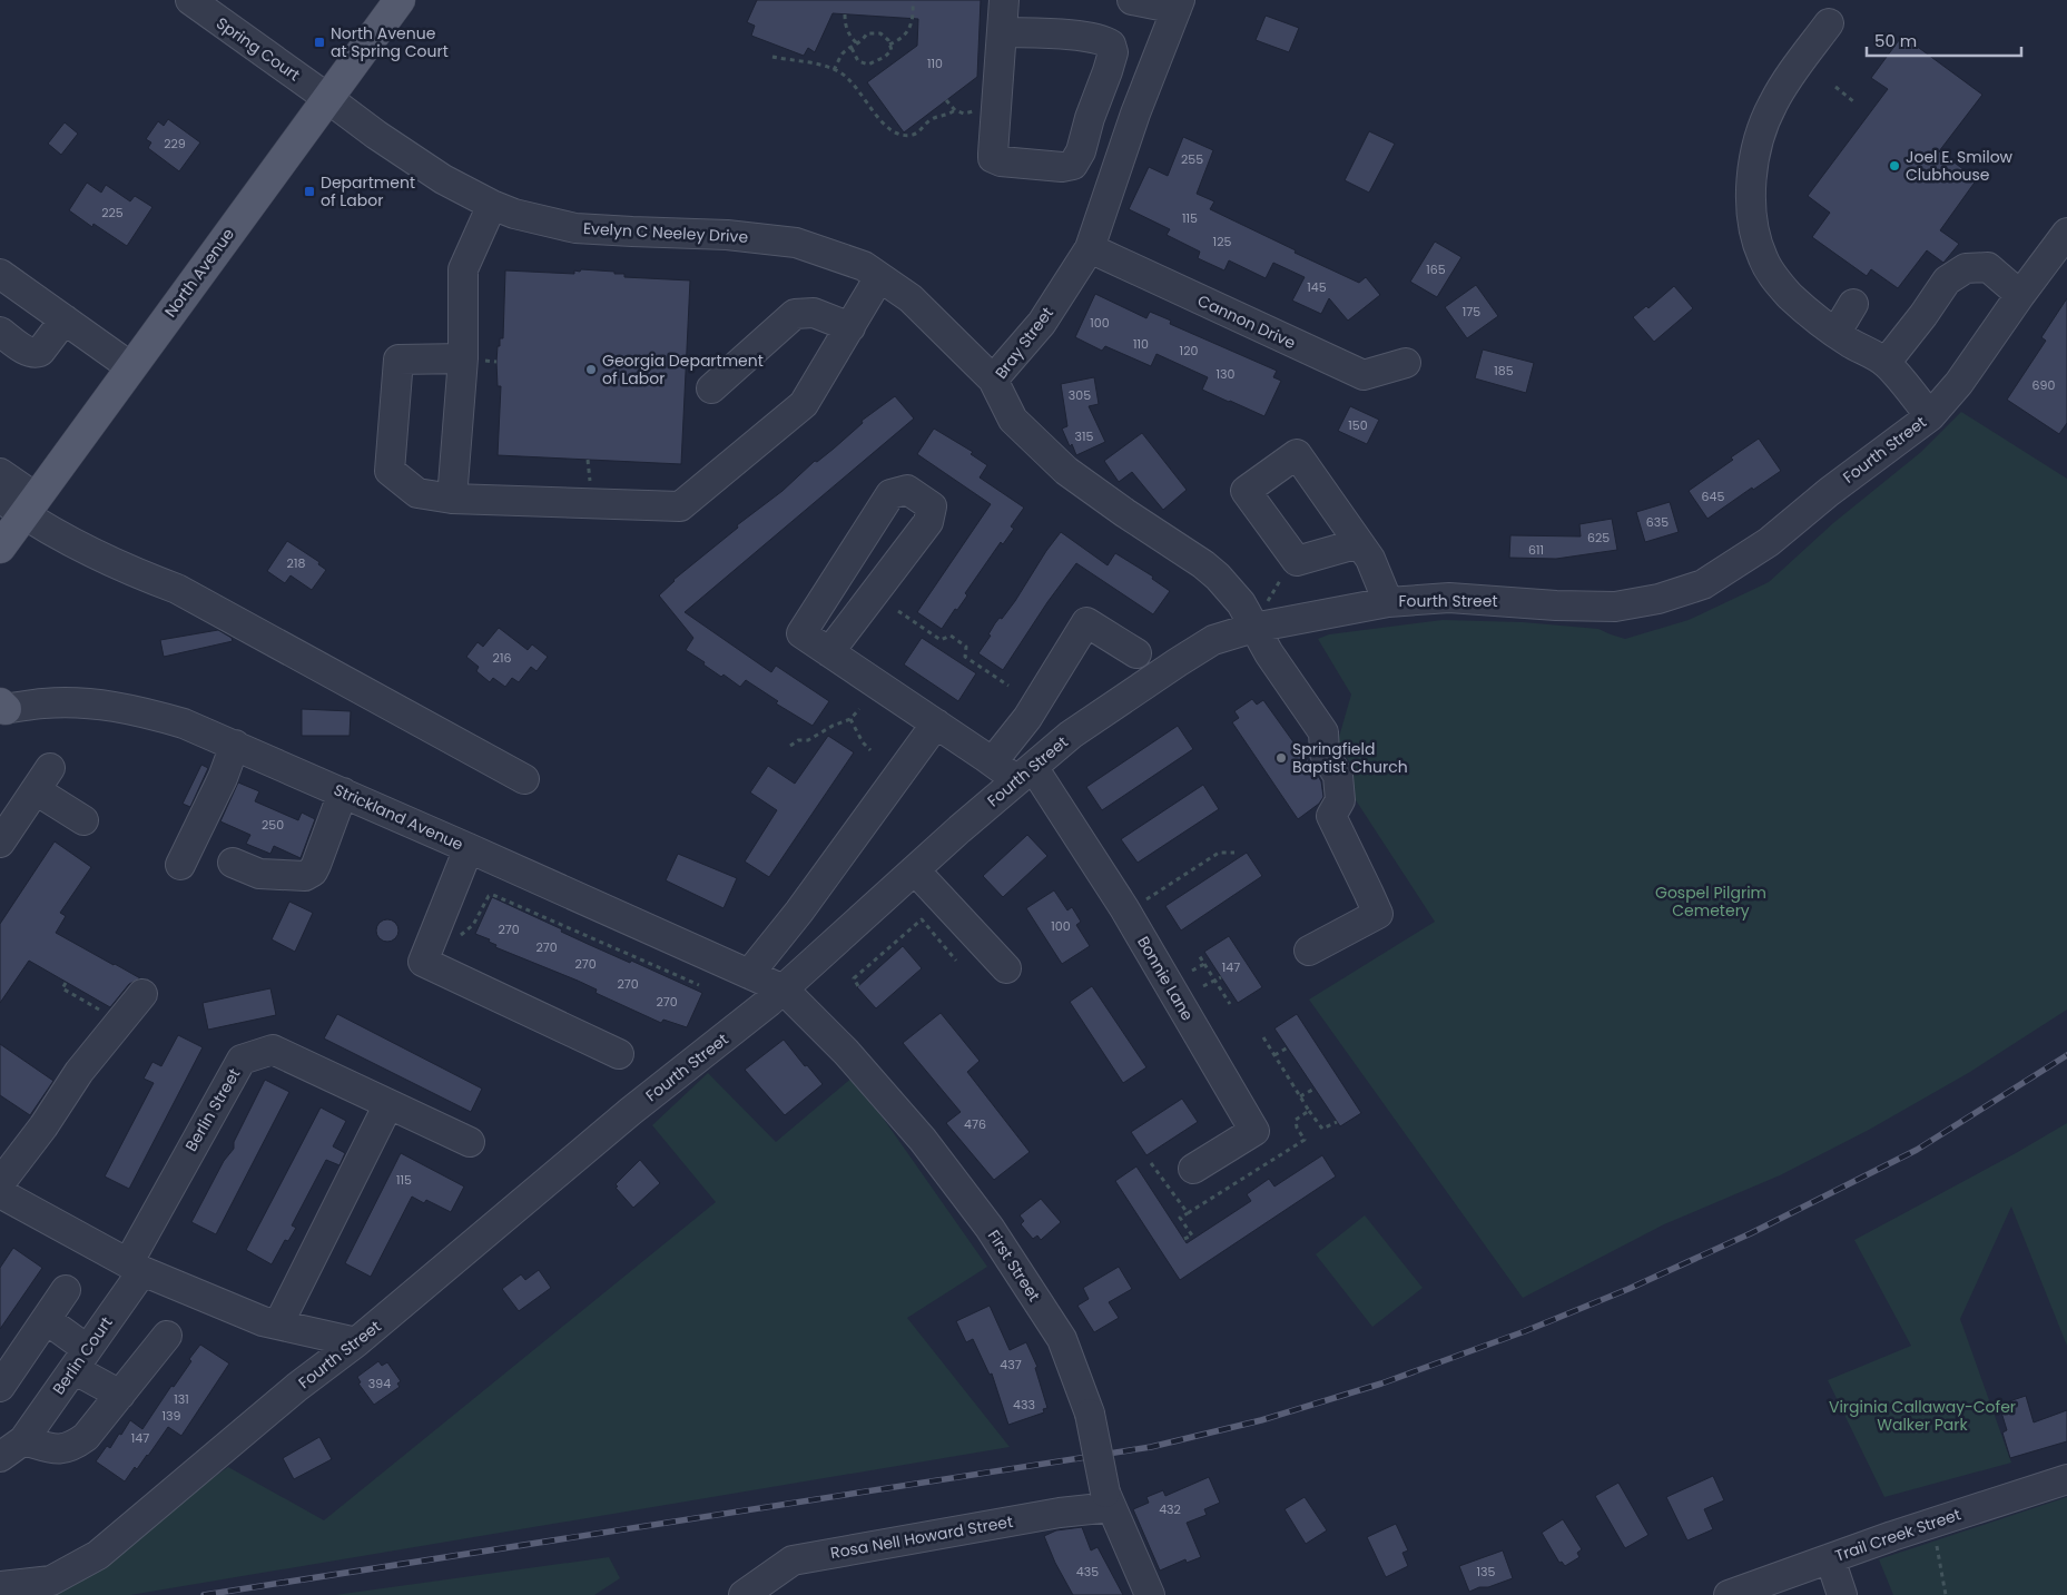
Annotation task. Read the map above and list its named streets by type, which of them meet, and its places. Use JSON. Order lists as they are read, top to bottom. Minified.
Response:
{"streets":{"main road":["North Avenue"],"street":["Spring Court","Evelyn C Neeley Drive","Cannon Drive","Bray Street","Fourth Street","Strickland Avenue","Bonnie Lane","Berlin Street","First Street","Berlin Court","Trail Creek Street","Rosa Nell Howard Street"]},"crossings":[["Spring Court","Evelyn C Neeley Drive"],["Spring Court","North Avenue"],["Evelyn C Neeley Drive","North Avenue"],["Evelyn C Neeley Drive","Bray Street"],["Cannon Drive","Bray Street"],["Bray Street","Fourth Street"],["Fourth Street","Strickland Avenue"],["Fourth Street","Bonnie Lane"],["Fourth Street","First Street"],["Strickland Avenue","First Street"],["Berlin Street","Berlin Court"],["First Street","Rosa Nell Howard Street"]],"parks":["Gospel Pilgrim Cemetery","Virginia Callaway-Cofer Walker Park"],"places":{"transit":["North Avenue at Spring Court","Department of Labor"],"other":["Joel E. Smilow Clubhouse","Georgia Department of Labor","Springfield Baptist Church"]},"house_numbers":["110","229","255","225","115","125","165","145","175","100","110","120","185","130","690","305","150","315","645","635","625","611","218","216","250","100","270","270","270","147","270","270","476","115","437","394","131","433","139","147","432","435","135"],"scale_bar":"50 m"}
